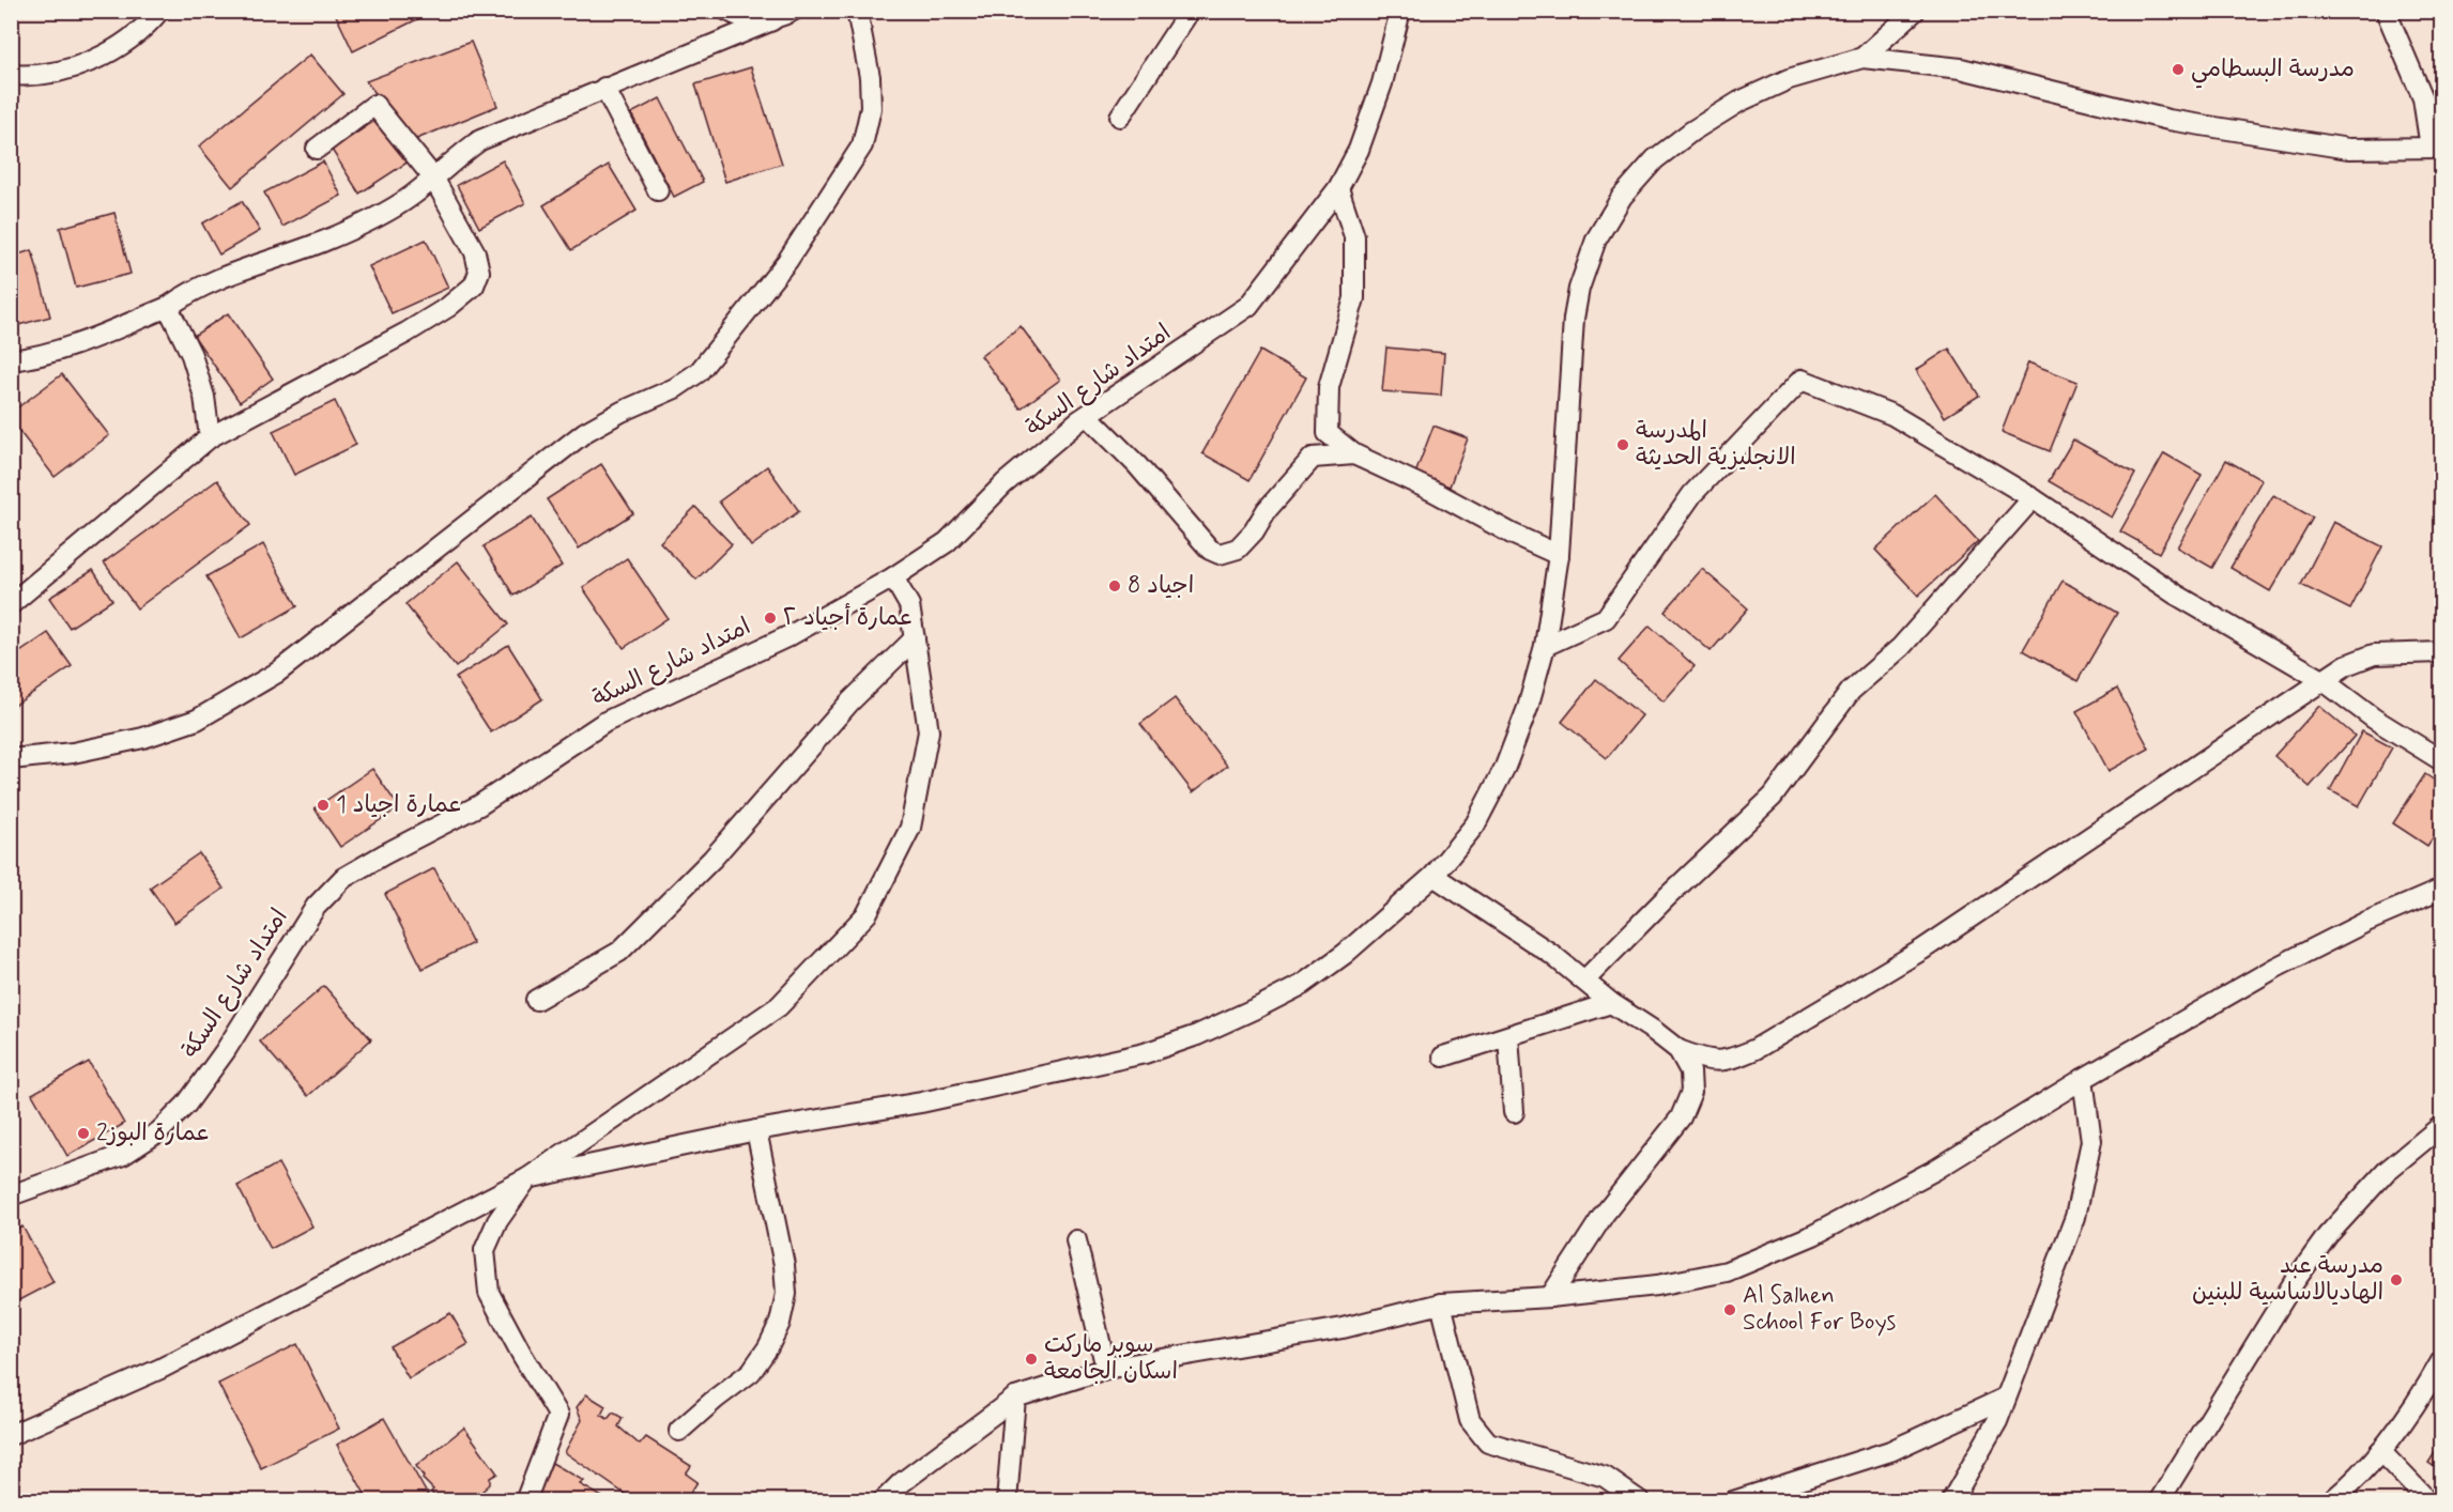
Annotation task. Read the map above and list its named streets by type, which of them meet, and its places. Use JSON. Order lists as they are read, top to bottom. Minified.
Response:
{"streets":{"street":["امتداد شارع السكة"]},"places":["مدرسة البسطامي","المدرسة الانجليزية الحديثة","اجياد 8","عمارة أجياد ٢","عمارة اجياد 1","عمارة البوز2","مدرسة عبد الهاديالاساسية للبنين","Al Salhen School For Boys","سوبر ماركت اسكان الجامعة"]}
